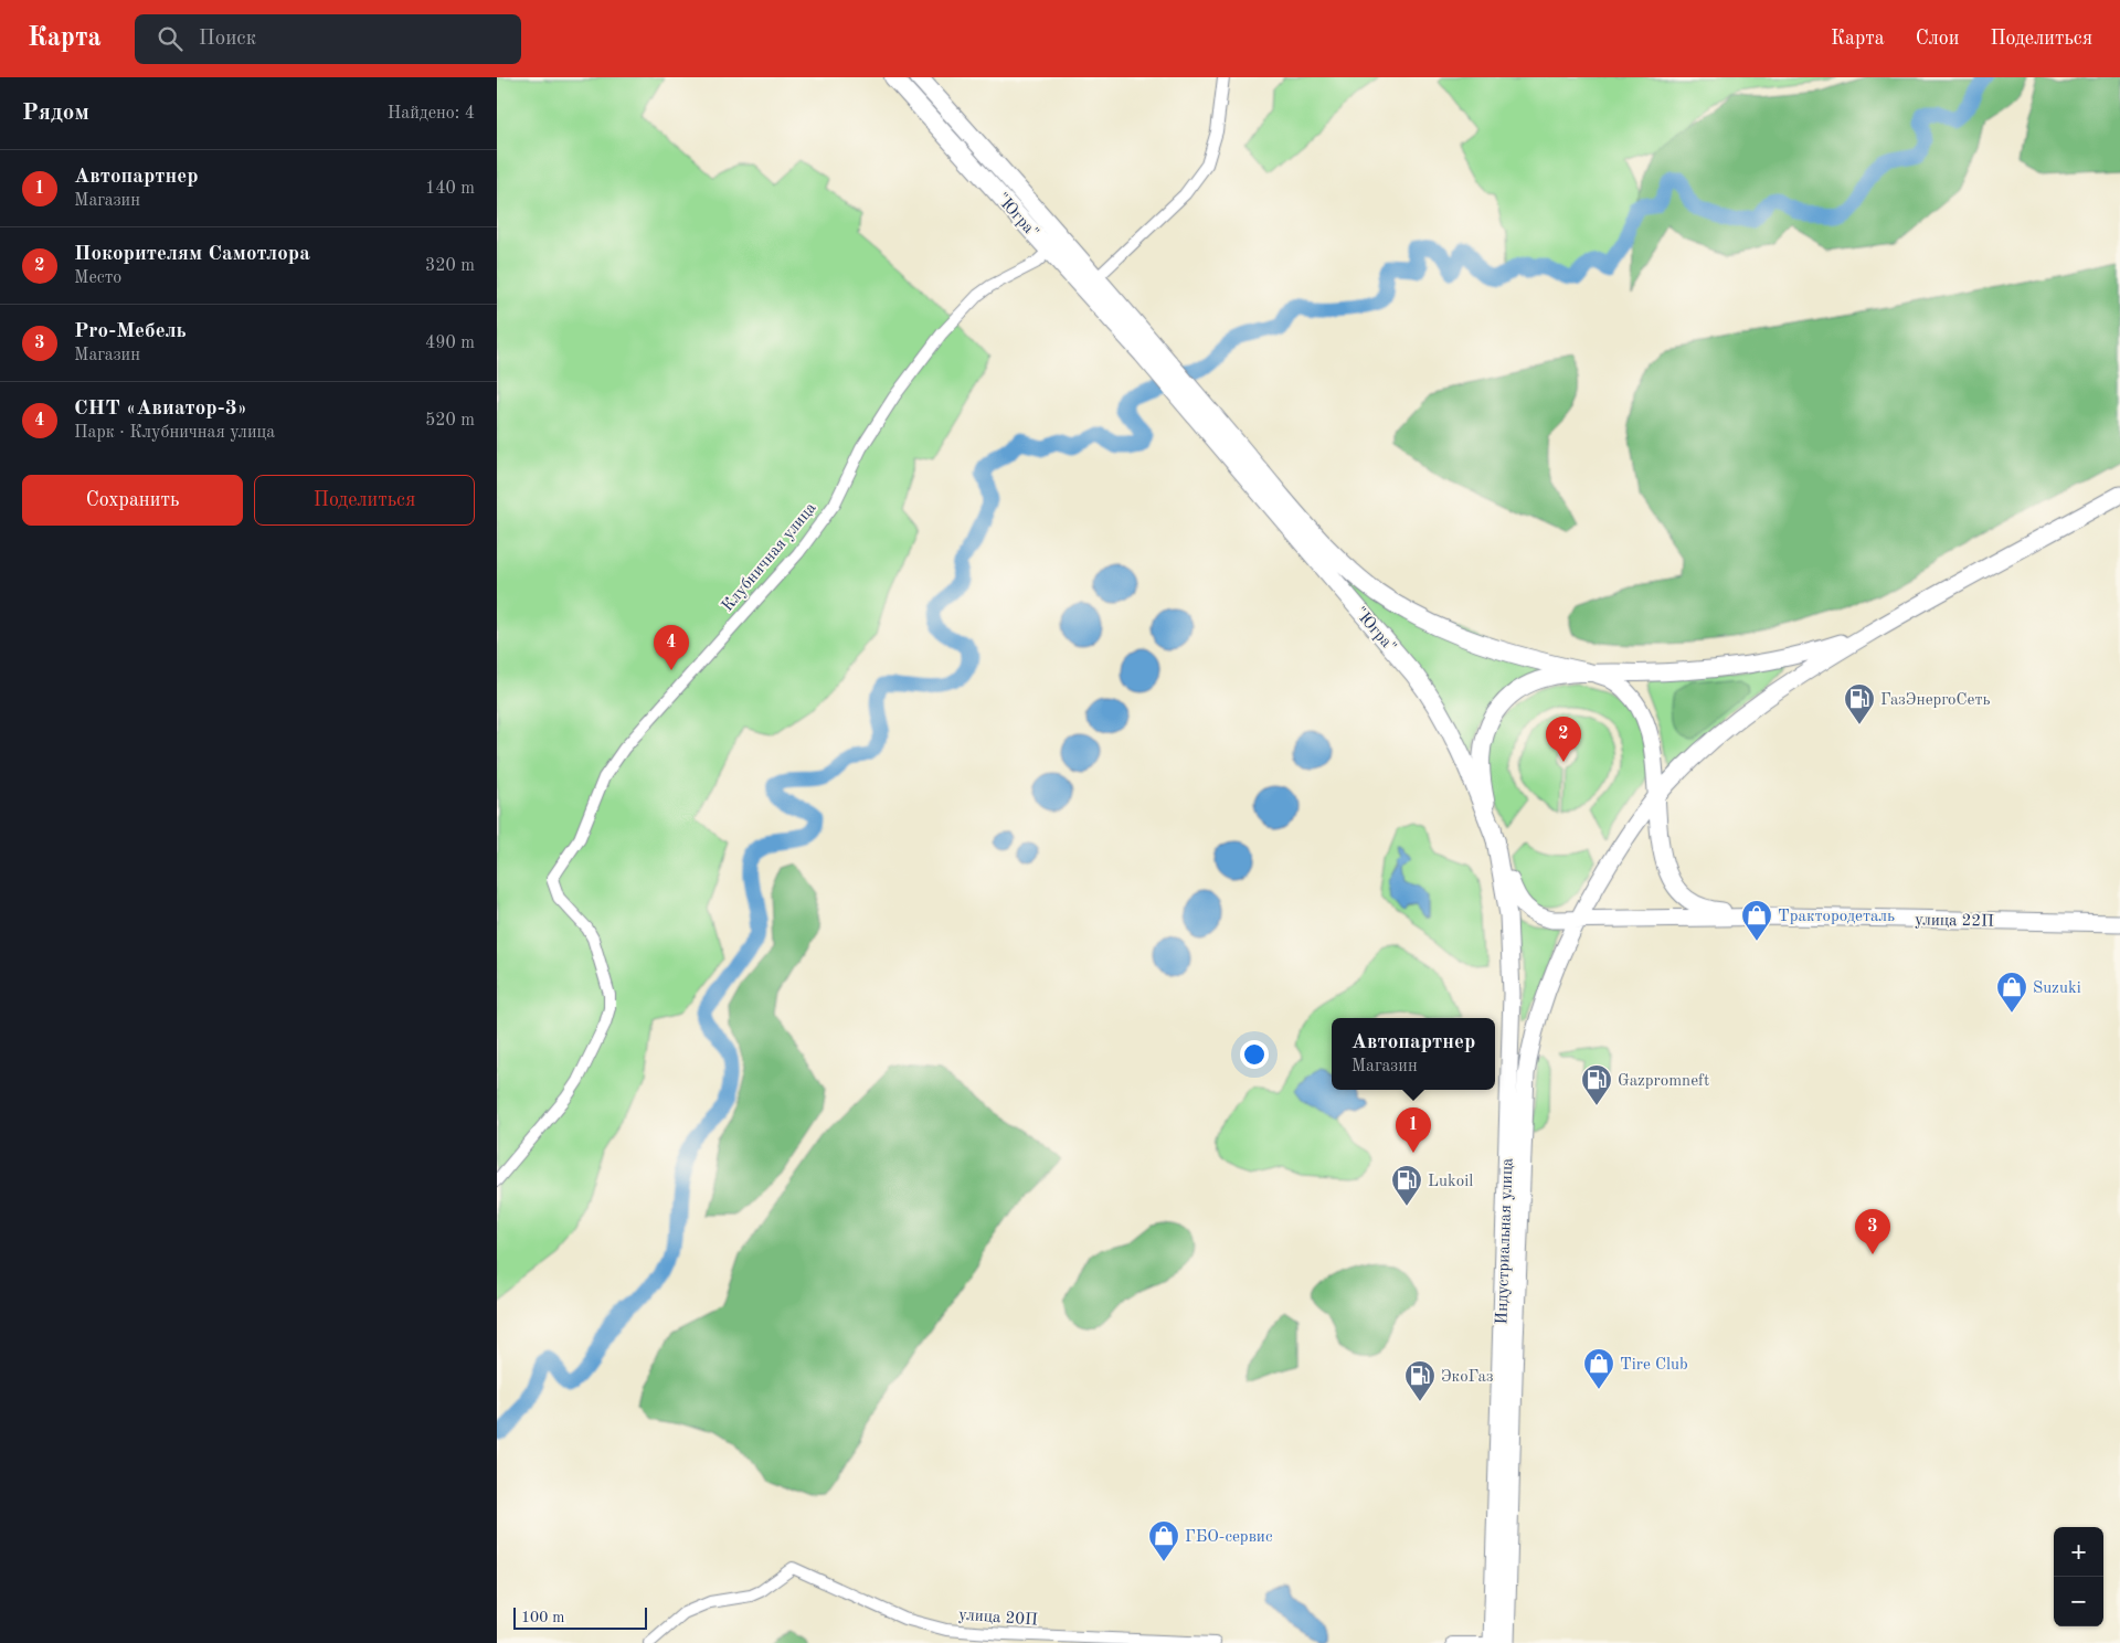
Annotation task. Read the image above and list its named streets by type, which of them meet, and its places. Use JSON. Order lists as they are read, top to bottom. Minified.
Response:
{"streets":{"highway":["\"Югра\""],"main road":["улица 22П","Индустриальная улица"],"street":["Клубничная улица","улица 20П"]},"crossings":[["\"Югра\"","Клубничная улица"],["\"Югра\"","улица 22П"],["\"Югра\"","Индустриальная улица"],["улица 22П","Индустриальная улица"]],"places":{"fuel station":["ГазЭнергоСеть","Gazpromneft","Lukoil","ЭкоГаз"],"shop":["Трактородеталь","Suzuki","Tire Club","ГБО-сервис"]},"scale_bar":"100 m","page":{"header":"Карта","search":"Поиск","nav":["Карта","Слои","Поделиться"],"heading":["Рядом","Найдено: 4"],"list":[{"mark":"1","name":"Автопартнер","note":"Магазин","value":"140 m"},{"mark":"2","name":"Покорителям Самотлора","note":"Место","value":"320 m"},{"mark":"3","name":"Pro-Мебель","note":"Магазин","value":"490 m"},{"mark":"4","name":"СНТ «Авиатор-3»","note":"Парк · Клубничная улица","value":"520 m"}],"buttons":["Сохранить","Поделиться"],"pins":["4","2","1","3"],"popup":["Автопартнер","Магазин"],"map_buttons":["+","−"],"scale":"100 m"}}
